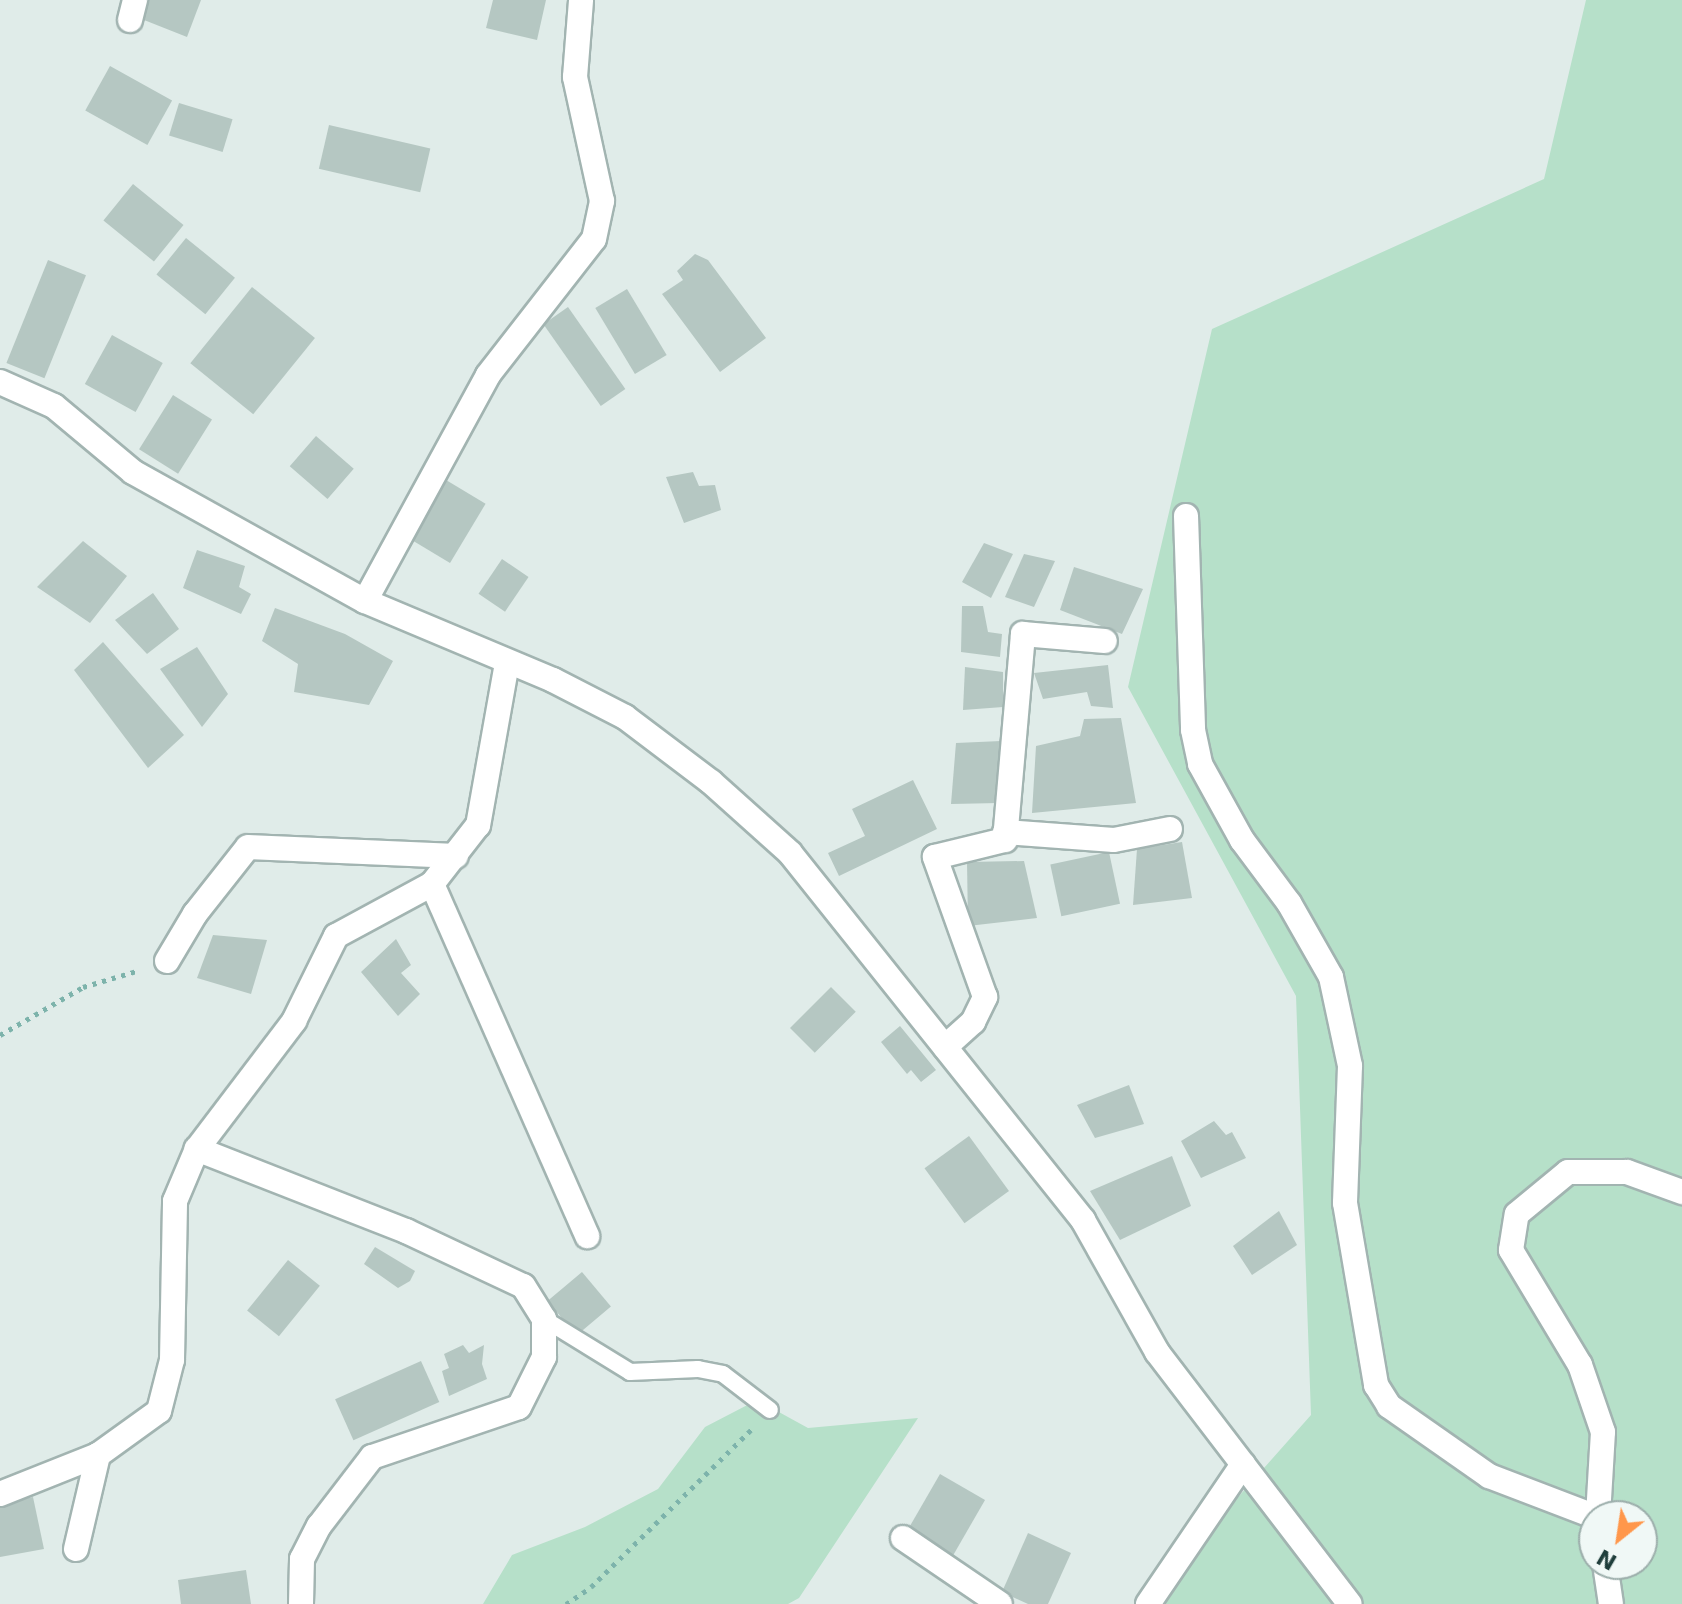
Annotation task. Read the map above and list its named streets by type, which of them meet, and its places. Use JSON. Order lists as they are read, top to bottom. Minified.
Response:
{"north":"bottom left"}
